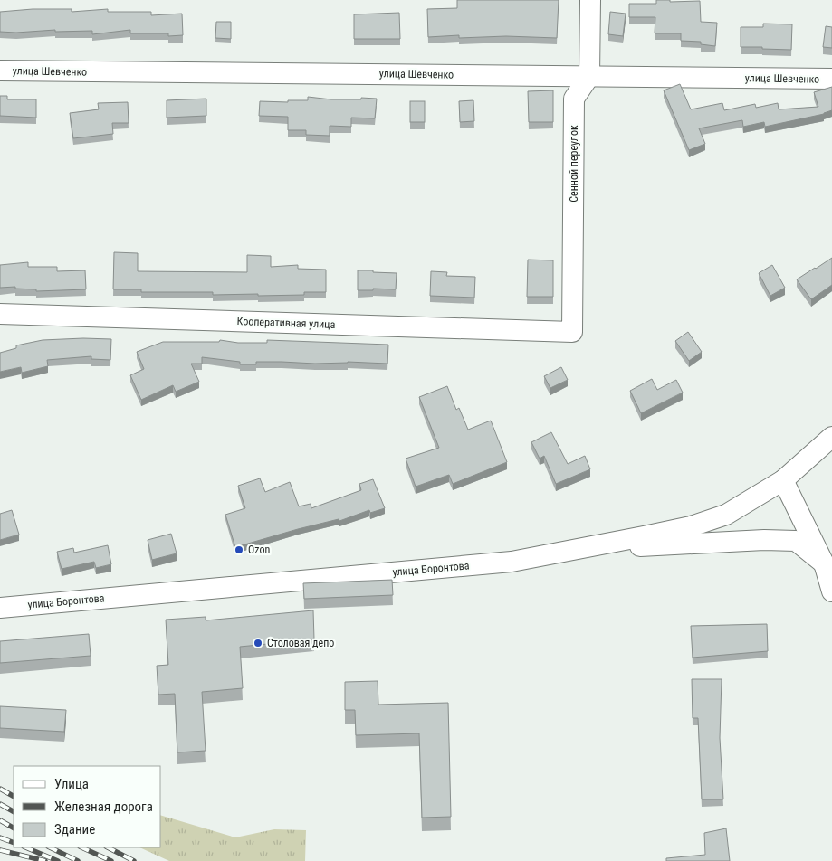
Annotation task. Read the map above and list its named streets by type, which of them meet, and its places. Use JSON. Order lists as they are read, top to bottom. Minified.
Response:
{"streets":{"street":["улица Шевченко","Сенной переулок","Кооперативная улица","улица Боронтова"]},"crossings":[["улица Шевченко","Сенной переулок"],["Сенной переулок","Кооперативная улица"]],"places":["Ozon","Столовая депо"],"legend":["Улица","Железная дорога","Здание"]}
